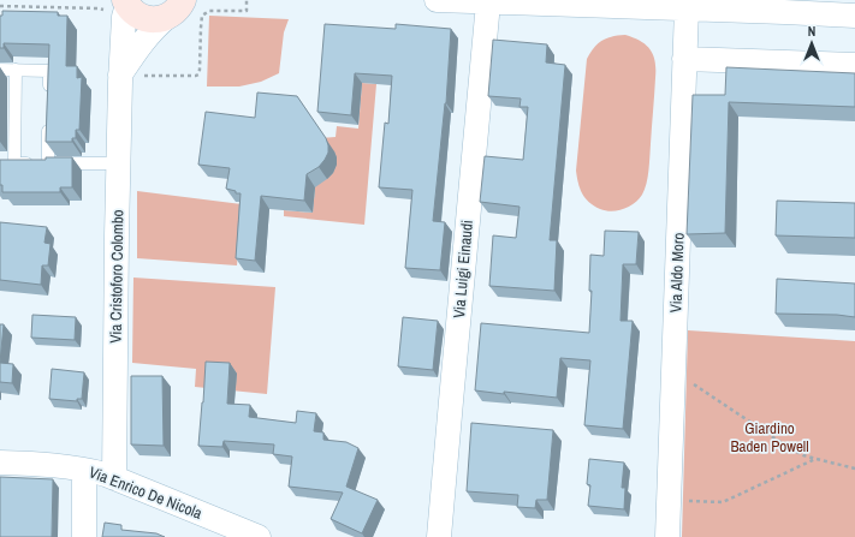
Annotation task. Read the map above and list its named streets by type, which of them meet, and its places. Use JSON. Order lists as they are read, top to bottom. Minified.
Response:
{"streets":{"street":["Via Luigi Einaudi","Via Aldo Moro","Via Cristoforo Colombo","Via Enrico De Nicola"]},"crossings":[["Via Cristoforo Colombo","Via Enrico De Nicola"]],"parks":["Giardino Baden Powell"],"north":"top"}
